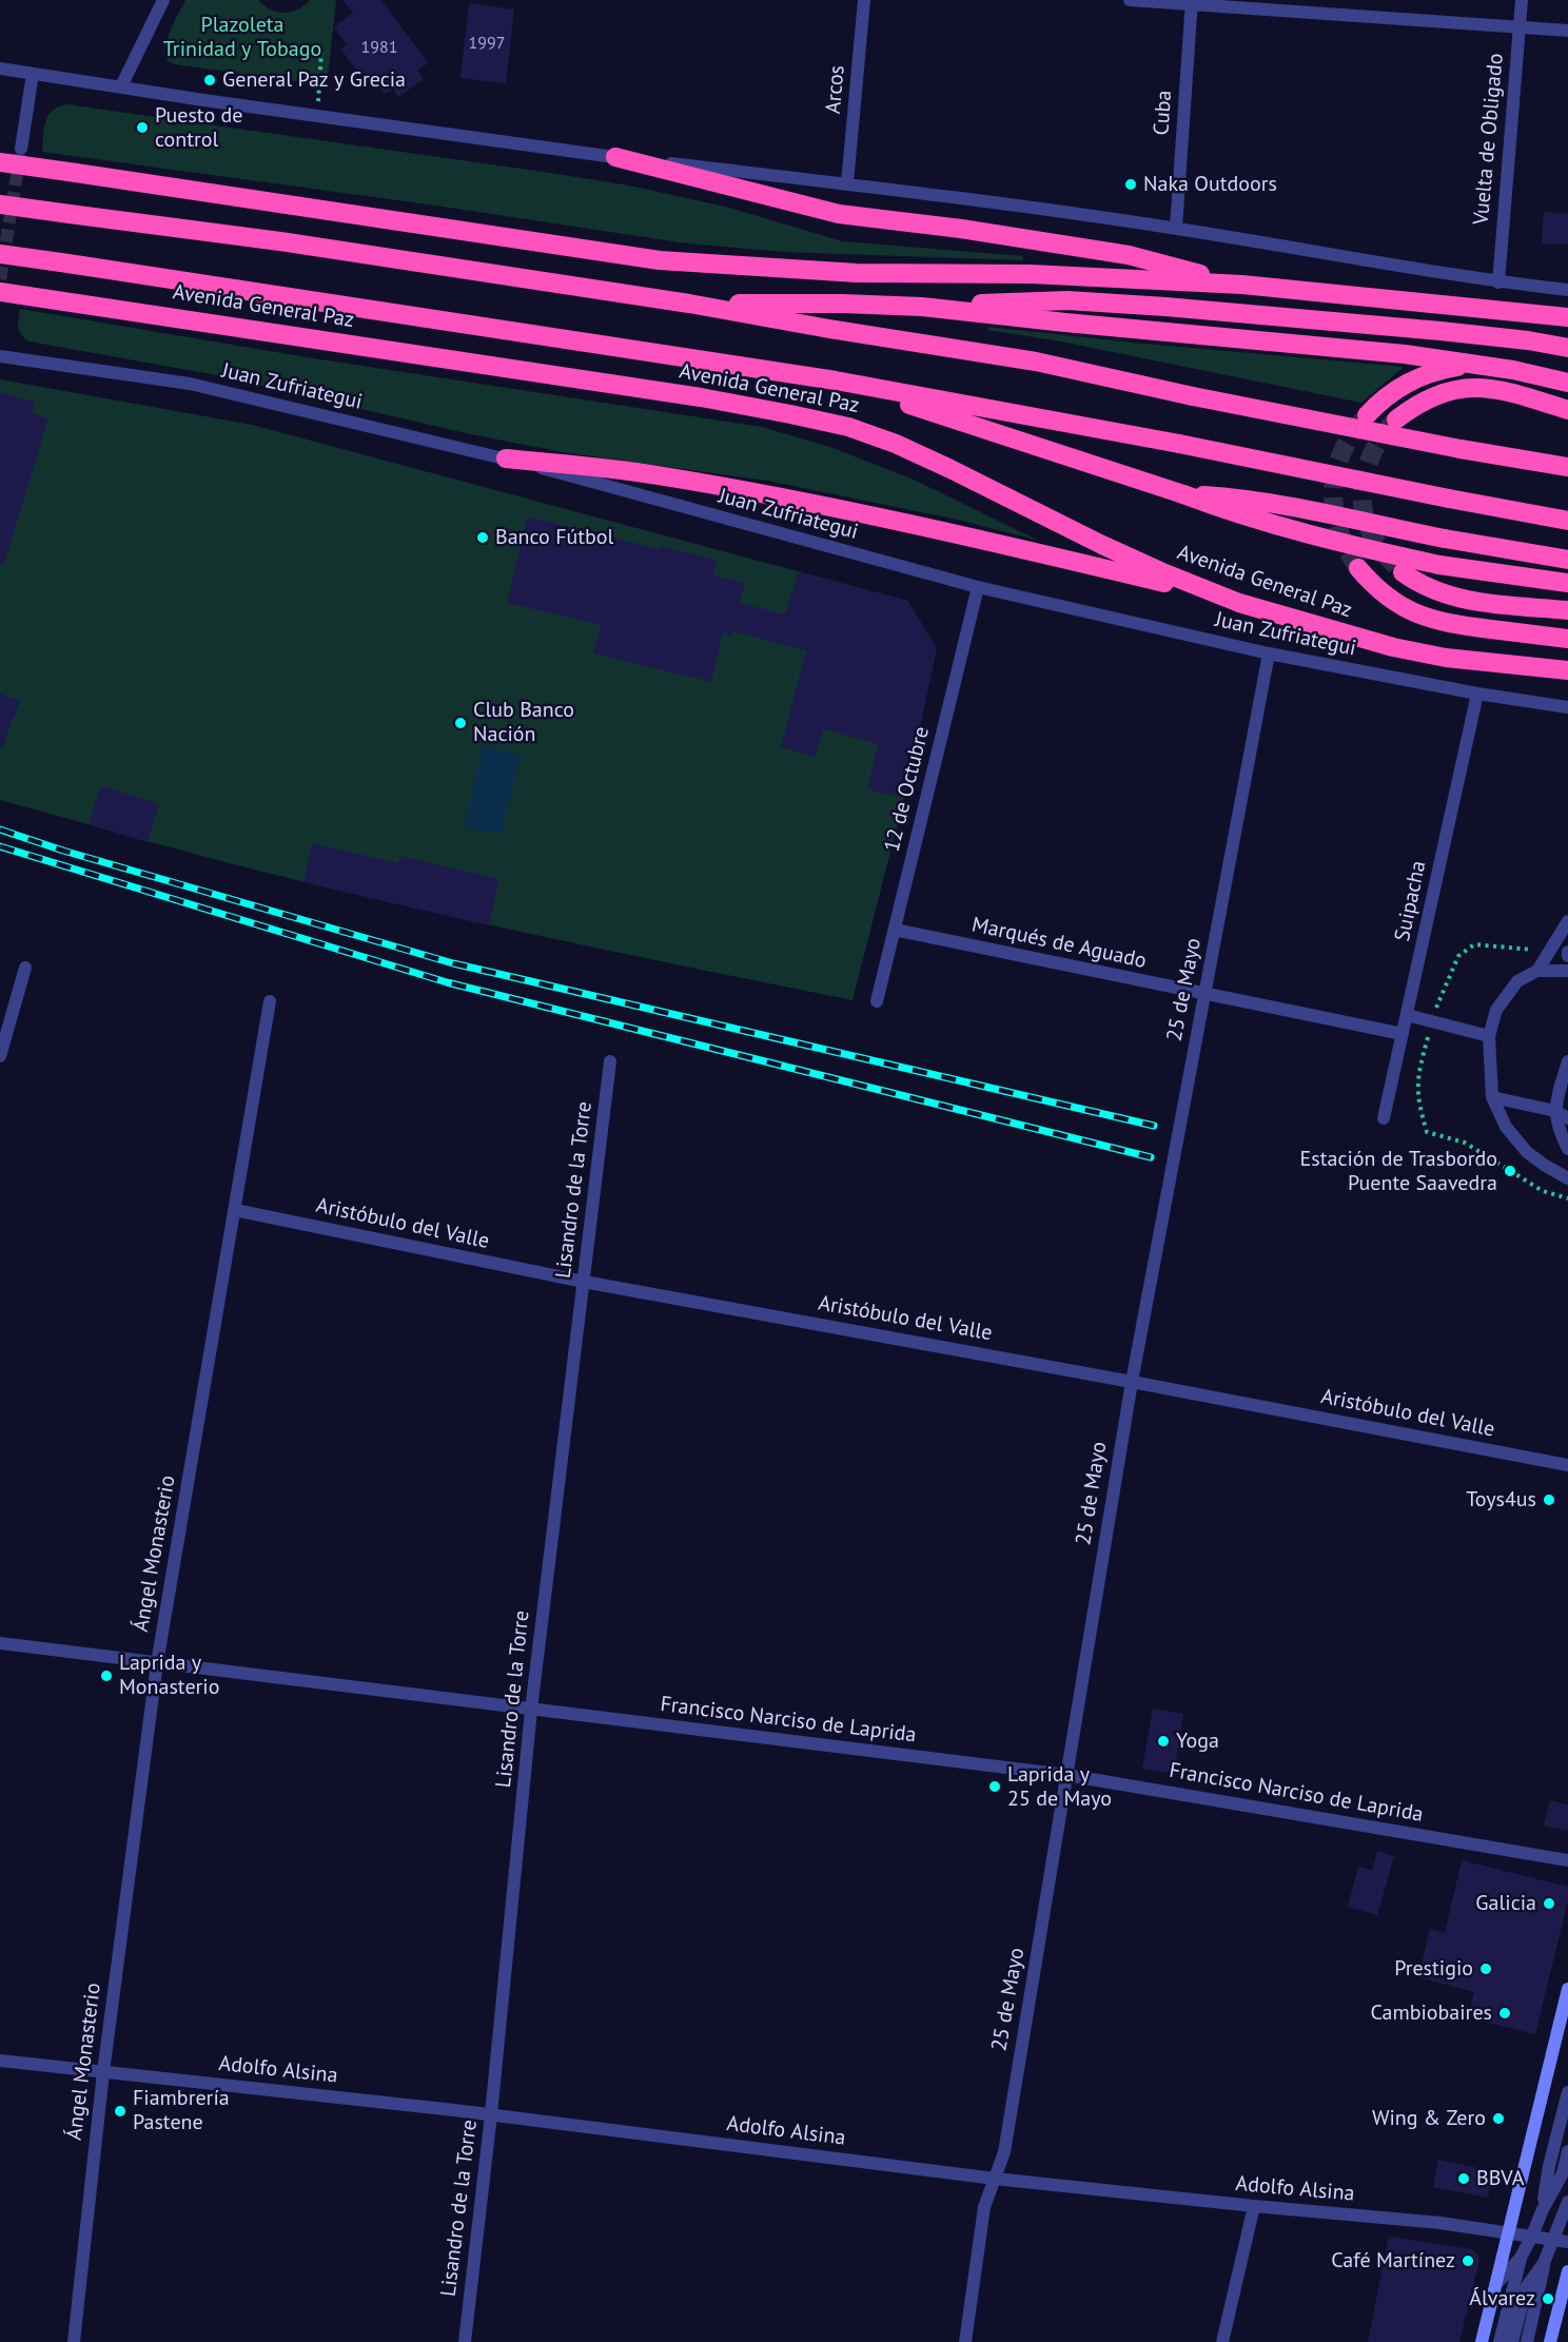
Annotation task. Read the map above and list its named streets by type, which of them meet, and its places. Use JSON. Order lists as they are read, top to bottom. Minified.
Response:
{"streets":{"highway":["Avenida General Paz"],"street":["Arcos","Cuba","Vuelta de Obligado","Juan Zufriategui","12 de Octubre","Suipacha","Marqués de Aguado","25 de Mayo","Lisandro de la Torre","Aristóbulo del Valle","Ángel Monasterio","Francisco Narciso de Laprida","Adolfo Alsina"]},"crossings":[["Juan Zufriategui","12 de Octubre"],["Juan Zufriategui","Suipacha"],["Juan Zufriategui","25 de Mayo"],["12 de Octubre","Marqués de Aguado"],["Suipacha","Marqués de Aguado"],["Marqués de Aguado","25 de Mayo"],["25 de Mayo","Aristóbulo del Valle"],["25 de Mayo","Francisco Narciso de Laprida"],["25 de Mayo","Adolfo Alsina"],["Lisandro de la Torre","Aristóbulo del Valle"],["Lisandro de la Torre","Francisco Narciso de Laprida"],["Lisandro de la Torre","Adolfo Alsina"],["Aristóbulo del Valle","Ángel Monasterio"],["Ángel Monasterio","Francisco Narciso de Laprida"],["Ángel Monasterio","Adolfo Alsina"]],"parks":["Plazoleta Trinidad y Tobago"],"places":["General Paz y Grecia","Puesto de control","Naka Outdoors","Banco Fútbol","Club Banco Nación","Estación de Trasbordo Puente Saavedra","Toys4us","Laprida y Monasterio","Yoga","Laprida y 25 de Mayo","Galicia","Prestigio","Cambiobaires","Fiambrería Pastene","Wing & Zero","BBVA","Café Martínez","Álvarez"],"house_numbers":["1997","1981"]}
